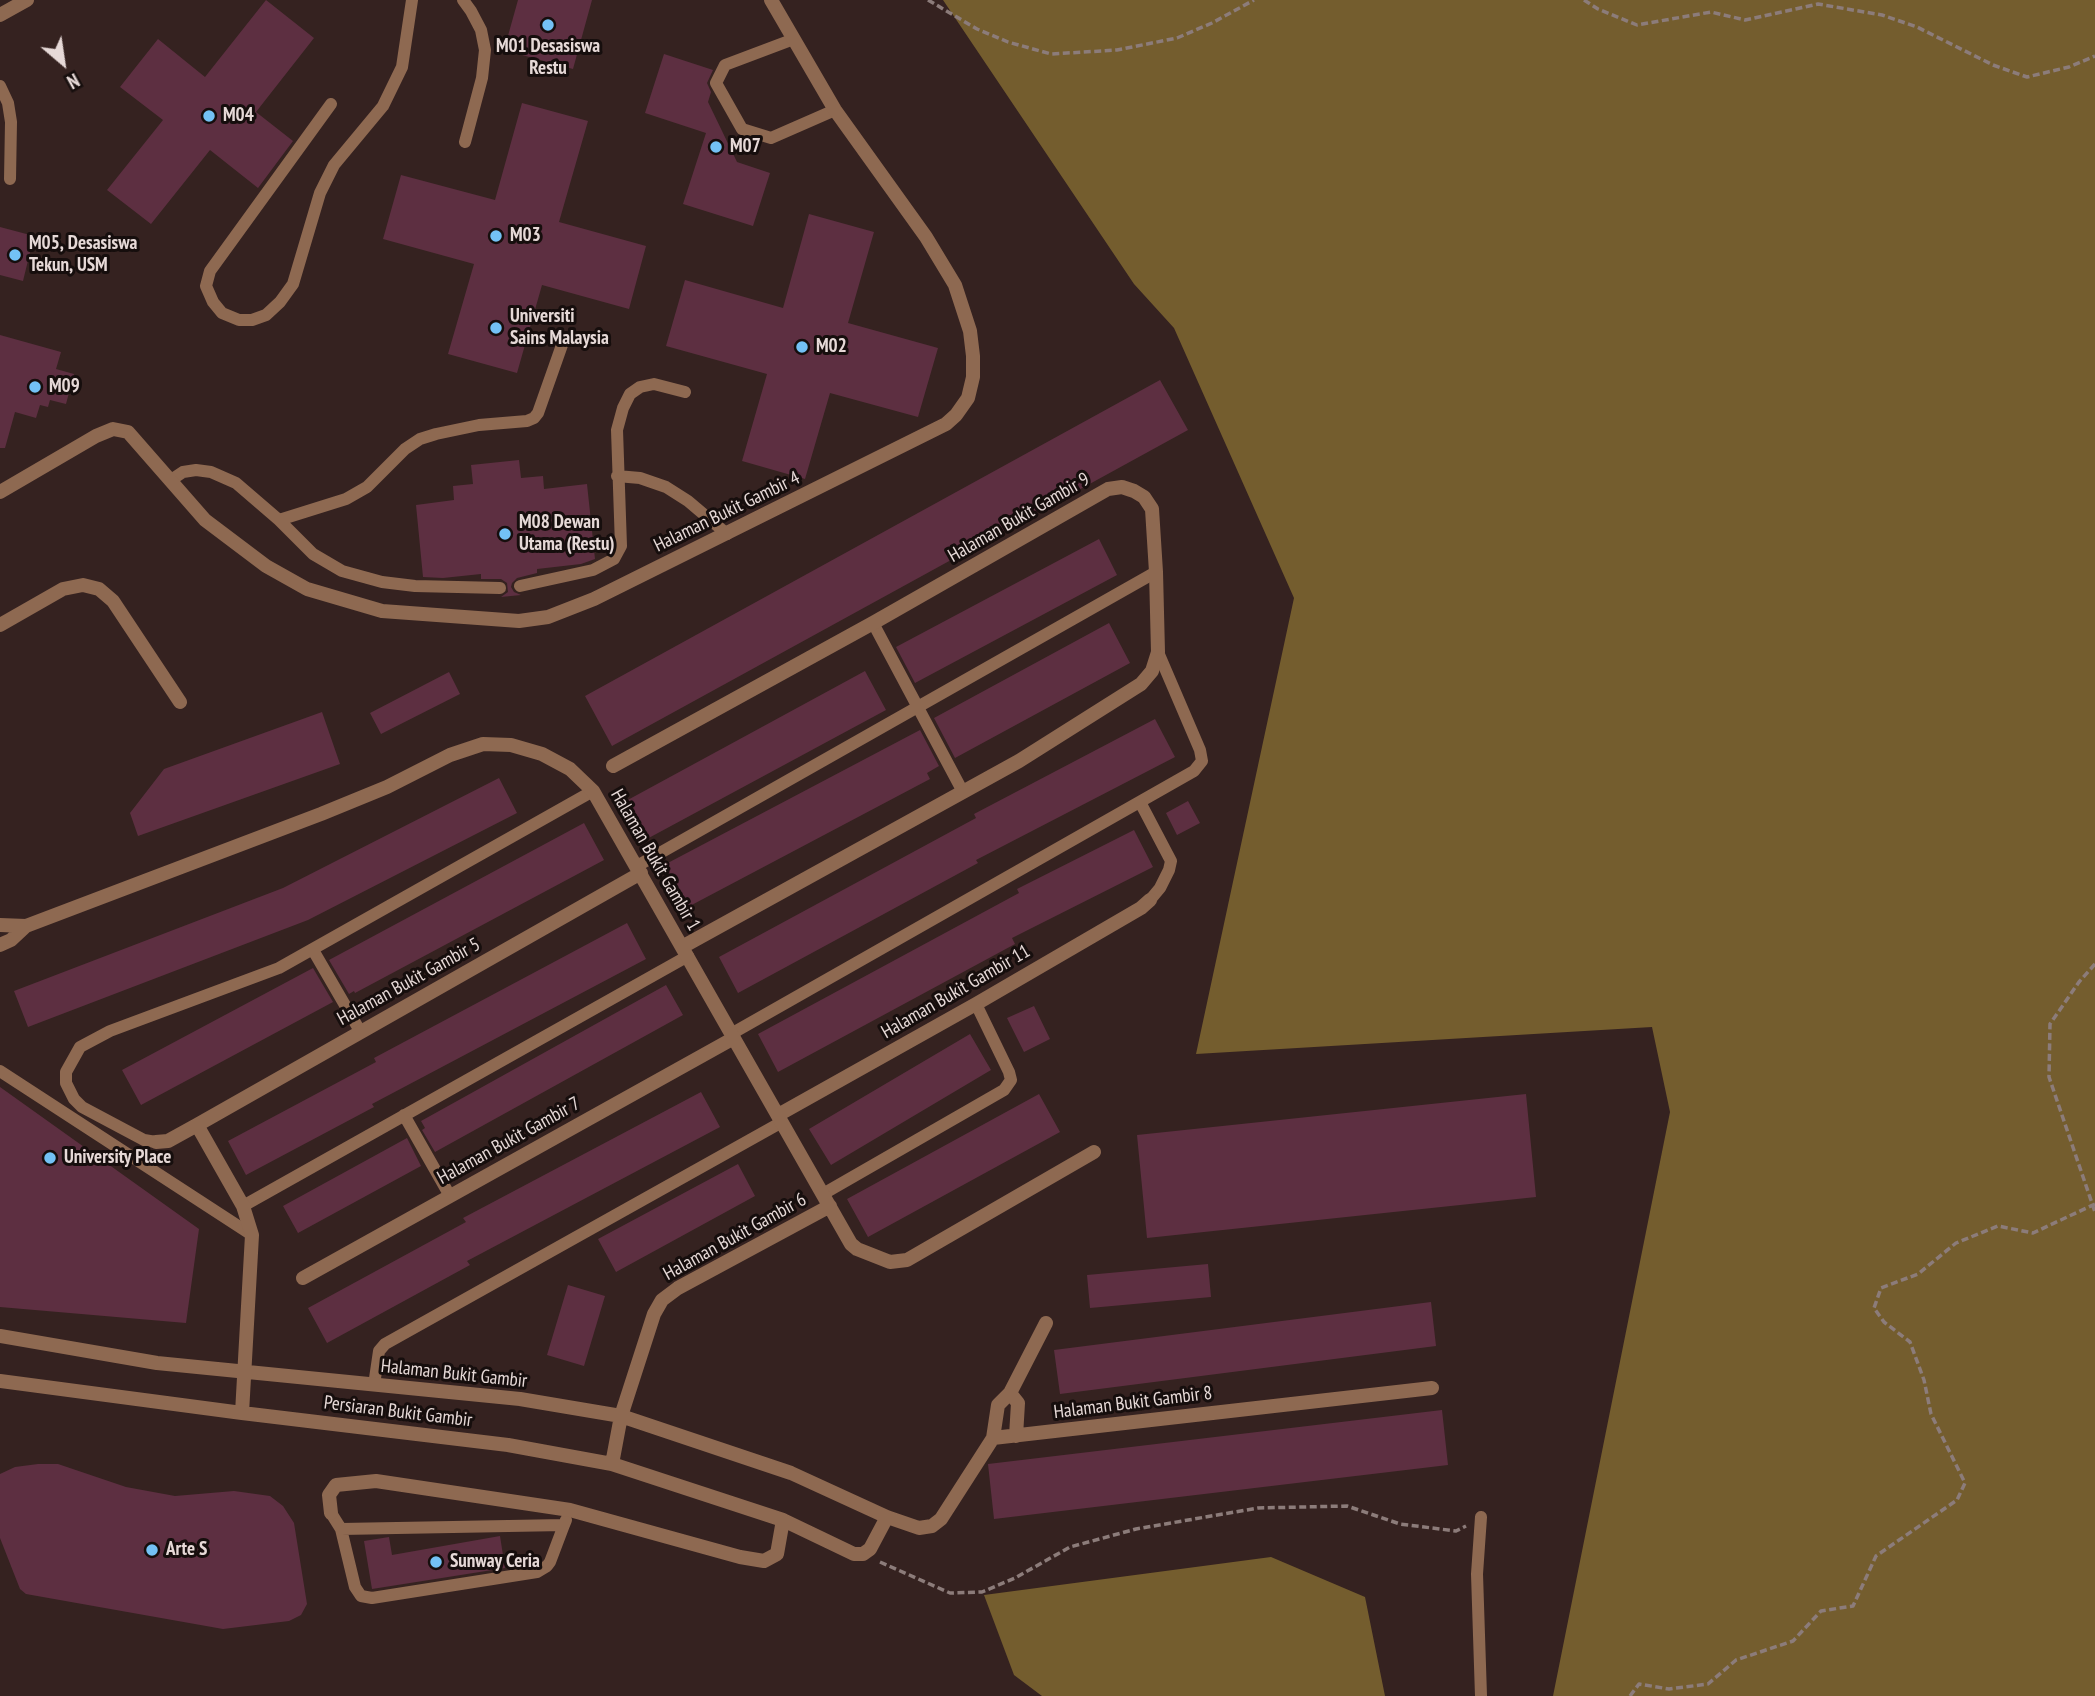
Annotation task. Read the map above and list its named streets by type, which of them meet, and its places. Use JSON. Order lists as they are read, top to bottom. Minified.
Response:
{"streets":{"street":["Halaman Bukit Gambir 4","Halaman Bukit Gambir 9","Halaman Bukit Gambir 1","Halaman Bukit Gambir 5","Halaman Bukit Gambir 11","Halaman Bukit Gambir 7","Halaman Bukit Gambir 6","Halaman Bukit Gambir","Halaman Bukit Gambir 8","Persiaran Bukit Gambir"]},"crossings":[["Halaman Bukit Gambir 9","Halaman Bukit Gambir 1"],["Halaman Bukit Gambir 1","Halaman Bukit Gambir 5"],["Halaman Bukit Gambir 1","Halaman Bukit Gambir 11"],["Halaman Bukit Gambir 1","Halaman Bukit Gambir 7"],["Halaman Bukit Gambir 1","Halaman Bukit Gambir 6"],["Halaman Bukit Gambir 6","Halaman Bukit Gambir"],["Halaman Bukit Gambir 6","Persiaran Bukit Gambir"]],"places":["M01 Desasiswa Restu","M04","M07","M03","M05, Desasiswa Tekun, USM","Universiti Sains Malaysia","M02","M09","M08 Dewan Utama (Restu)","University Place","Arte S","Sunway Ceria"],"north":"bottom right"}
